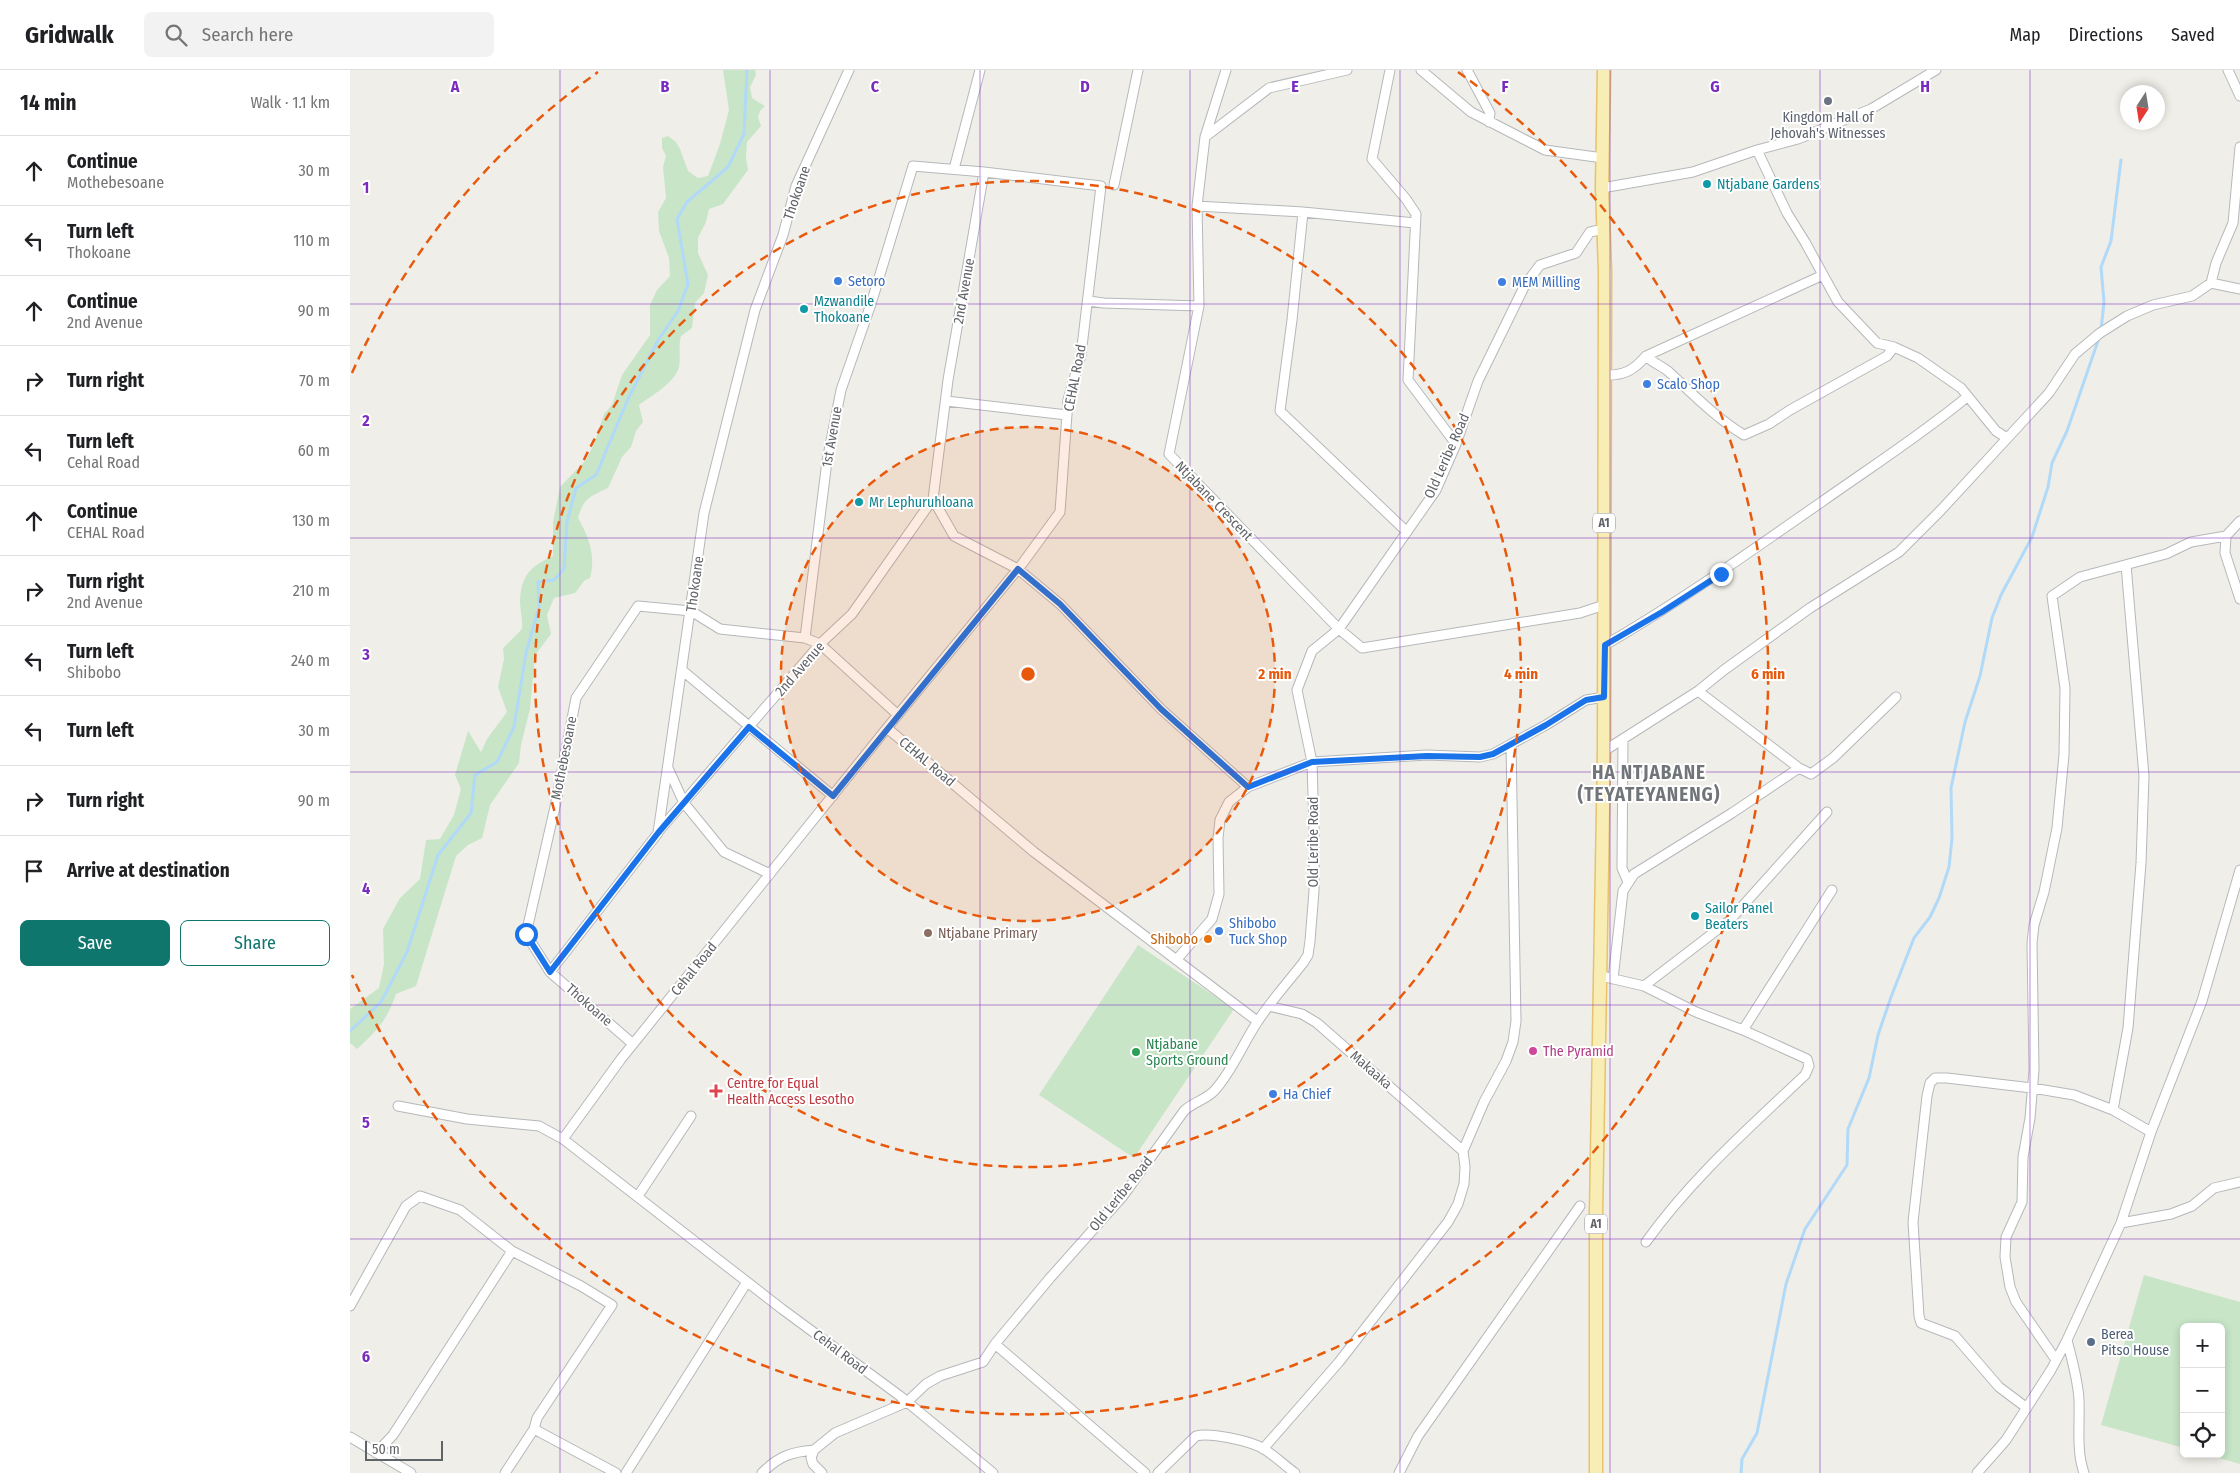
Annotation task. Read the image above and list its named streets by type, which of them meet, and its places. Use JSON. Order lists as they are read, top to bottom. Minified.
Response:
{"streets":{"main road":["A1"],"street":["Thokoane","2nd Avenue","CEHAL Road","1st Avenue","Old Leribe Road","Ntjabane Crescent","Mothebesoane","Cehal Road","Makaaka"]},"crossings":[["Thokoane","2nd Avenue"],["Thokoane","Mothebesoane"],["Thokoane","Cehal Road"],["2nd Avenue","1st Avenue"],["CEHAL Road","1st Avenue"],["CEHAL Road","Old Leribe Road"],["CEHAL Road","Cehal Road"],["Old Leribe Road","Ntjabane Crescent"],["Old Leribe Road","A1"],["Old Leribe Road","Cehal Road"],["Old Leribe Road","Makaaka"],["Ntjabane Crescent","A1"]],"districts":["HA NTJABANE (TEYATEYANENG)"],"places":{"other":["Kingdom Hall of Jehovah's Witnesses","Ntjabane Gardens","Setoro","MEM Milling","Mzwandile Thokoane","Scalo Shop","Mr Lephuruhloana","Sailor Panel Beaters","Shibobo Tuck Shop","Ntjabane Primary","Shibobo","The Pyramid","Ntjabane Sports Ground","Ha Chief","Berea Pitso House"],"health":["Centre for Equal Health Access Lesotho"]},"scale_bar":"50 m","north":"bottom","page":{"header":"Gridwalk","search":"Search here","nav":["Map","Directions","Saved"],"heading":["14 min","Walk · 1.1 km"],"list":[["Continue","Mothebesoane","30 m"],["Turn left","Thokoane","110 m"],["Continue","2nd Avenue","90 m"],["Turn right","70 m"],["Turn left","Cehal Road","60 m"],["Continue","CEHAL Road","130 m"],["Turn right","2nd Avenue","210 m"],["Turn left","Shibobo","240 m"],["Turn left","30 m"],["Turn right","90 m"],"Arrive at destination"],"buttons":["Save","Share"],"map_buttons":["+","−"],"scale":"50 m"},"grid":{"columns":["A","B","C","D","E","F","G","H"],"rows":["1","2","3","4","5","6"]},"rings":["2 min","4 min","6 min"]}
